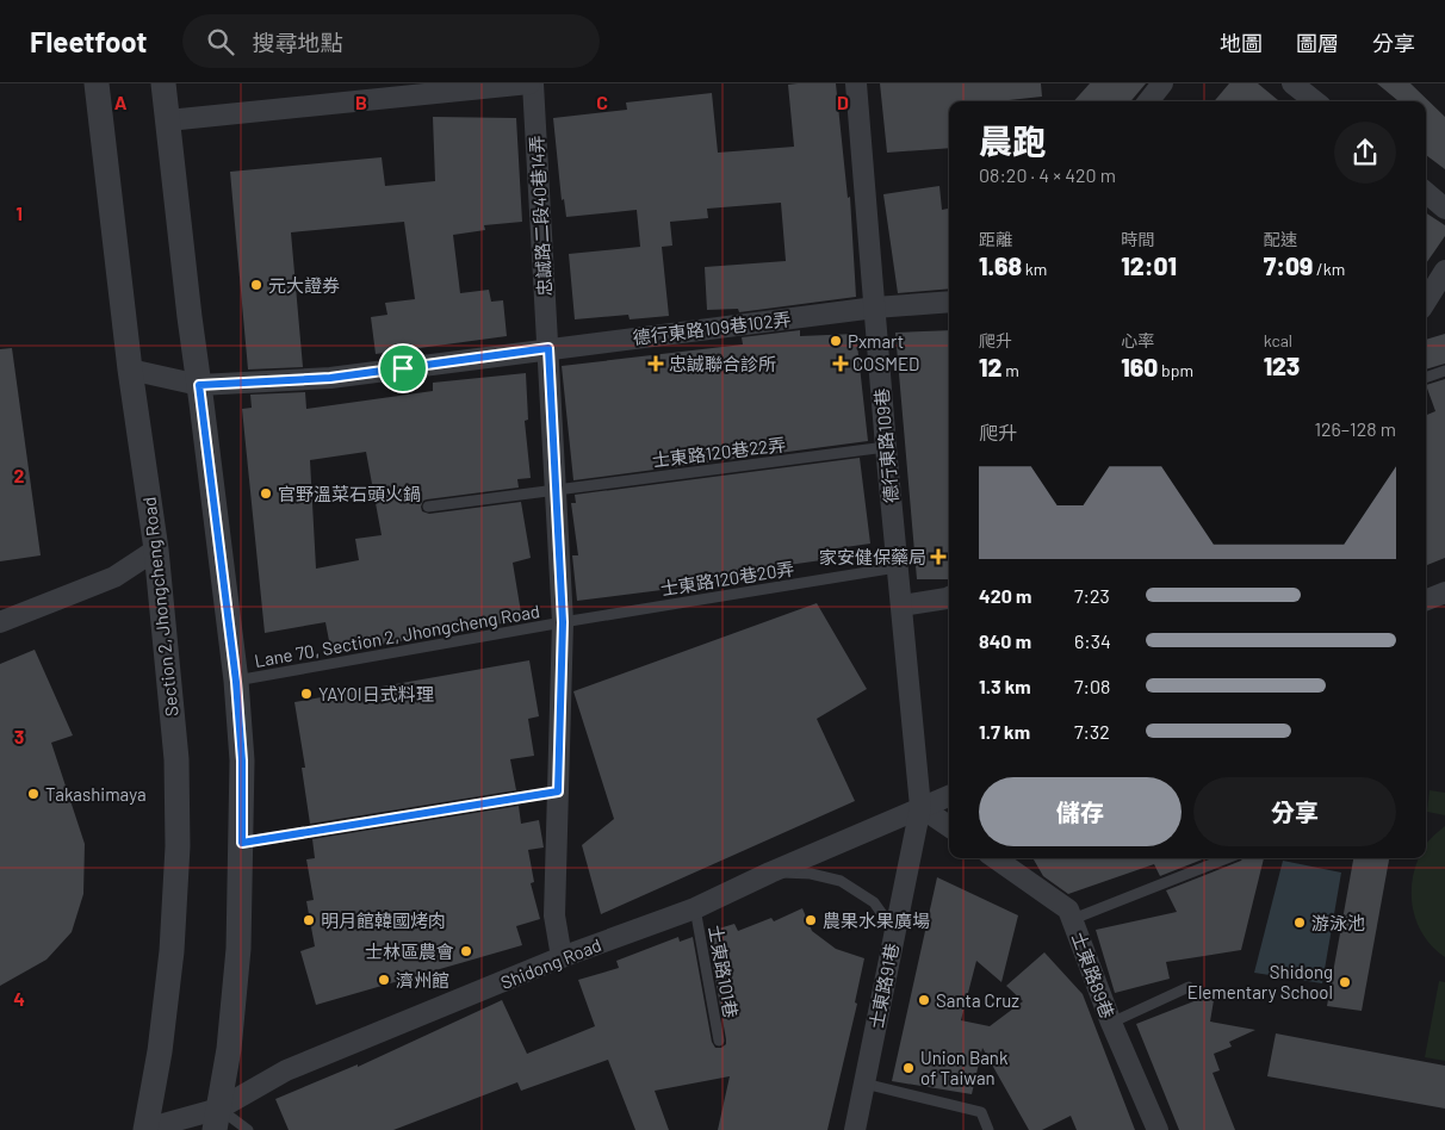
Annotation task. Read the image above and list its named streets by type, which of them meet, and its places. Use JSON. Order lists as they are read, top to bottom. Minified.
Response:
{"streets":{"street":["忠誠路二段40巷14弄","德行東路109巷102弄","德行東路109巷","Section 2, Jhongcheng Road","Shidong Road","士東路89巷","士東路91巷"],"lane":["士東路120巷22弄","士東路120巷20弄","Lane 70, Section 2, Jhongcheng Road","士東路101巷"]},"crossings":[["忠誠路二段40巷14弄","德行東路109巷102弄"],["忠誠路二段40巷14弄","士東路120巷22弄"],["忠誠路二段40巷14弄","士東路120巷20弄"],["忠誠路二段40巷14弄","Lane 70, Section 2, Jhongcheng Road"],["忠誠路二段40巷14弄","Shidong Road"],["德行東路109巷102弄","德行東路109巷"],["德行東路109巷102弄","Section 2, Jhongcheng Road"],["德行東路109巷","士東路120巷22弄"],["德行東路109巷","士東路120巷20弄"],["德行東路109巷","Shidong Road"],["德行東路109巷","士東路91巷"],["士東路120巷20弄","Lane 70, Section 2, Jhongcheng Road"],["Section 2, Jhongcheng Road","Shidong Road"],["Shidong Road","士東路101巷"],["Shidong Road","士東路91巷"]],"places":{"other":["元大證券","Pxmart","官野溫菜石頭火鍋","YAYOI日式料理","Takashimaya","明月館韓國烤肉","農果水果廣場","游泳池","士林區農會","濟州館","Shidong Elementary School","Santa Cruz","Union Bank of Taiwan"],"health":["忠誠聯合診所","COSMED","家安健保藥局"]},"page":{"header":"Fleetfoot","search":"搜尋地點","nav":["地圖","圖層","分享"],"heading":["晨跑","08:20 · 4 × 420 m"],"stats":[["距離","1.68 km"],["時間","12:01"],["配速","7:09 /km"],["爬升","12 m"],["心率","160 bpm"],["kcal","123"]],"chart":["爬升","126–128 m"],"list":[{"name":"420 m","note":"7:23"},{"name":"840 m","note":"6:34"},{"name":"1.3 km","note":"7:08"},{"name":"1.7 km","note":"7:32"}],"buttons":["儲存","分享"]},"grid":{"columns":["A","B","C","D"],"rows":["1","2","3","4"]}}
